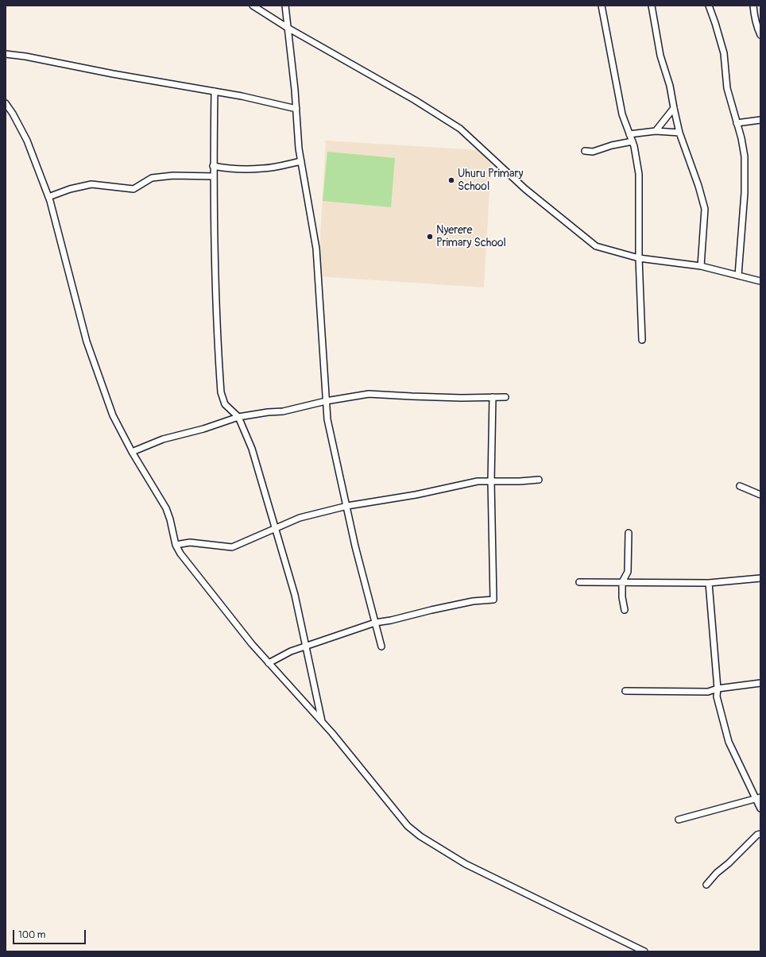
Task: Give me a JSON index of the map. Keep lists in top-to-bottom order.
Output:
{
  "places": ["Uhuru Primary School", "Nyerere Primary School"],
  "scale_bar": "100 m"
}
